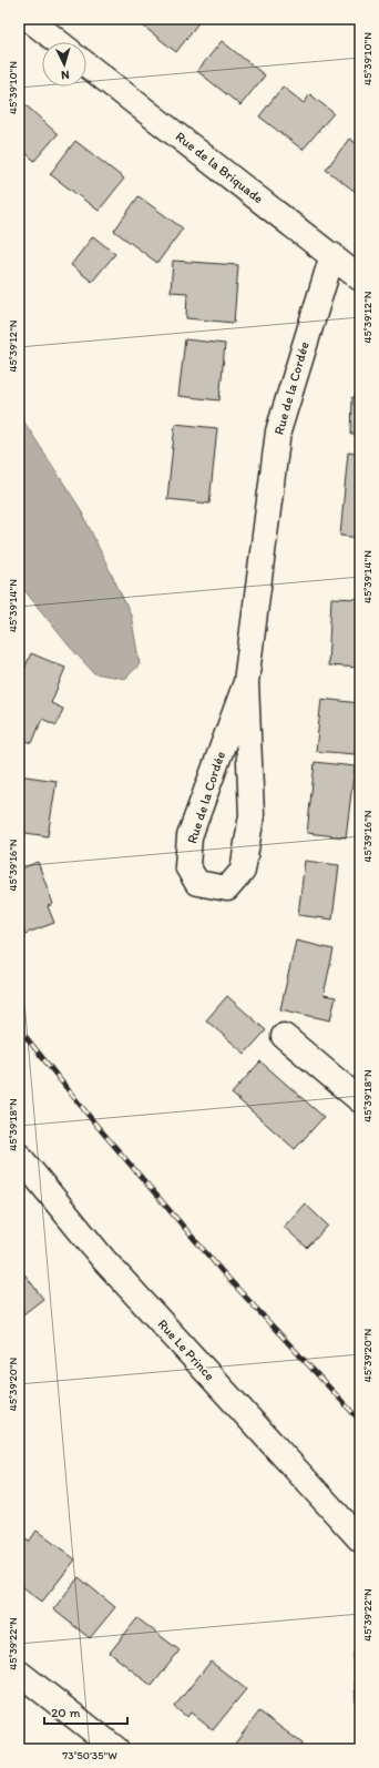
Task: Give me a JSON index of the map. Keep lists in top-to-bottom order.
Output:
{
  "streets": {
    "street": ["Rue de la Briquade", "Rue de la Cordée", "Rue Le Prince"]
  },
  "crossings": [
    ["Rue de la Briquade", "Rue de la Cordée"]
  ],
  "scale_bar": "20 m",
  "north": "bottom",
  "coordinates": [
    "45°39'10\"N",
    "45°39'12\"N",
    "45°39'14\"N",
    "45°39'16\"N",
    "45°39'18\"N",
    "45°39'20\"N",
    "45°39'22\"N",
    "73°50'35\"W"
  ]
}
